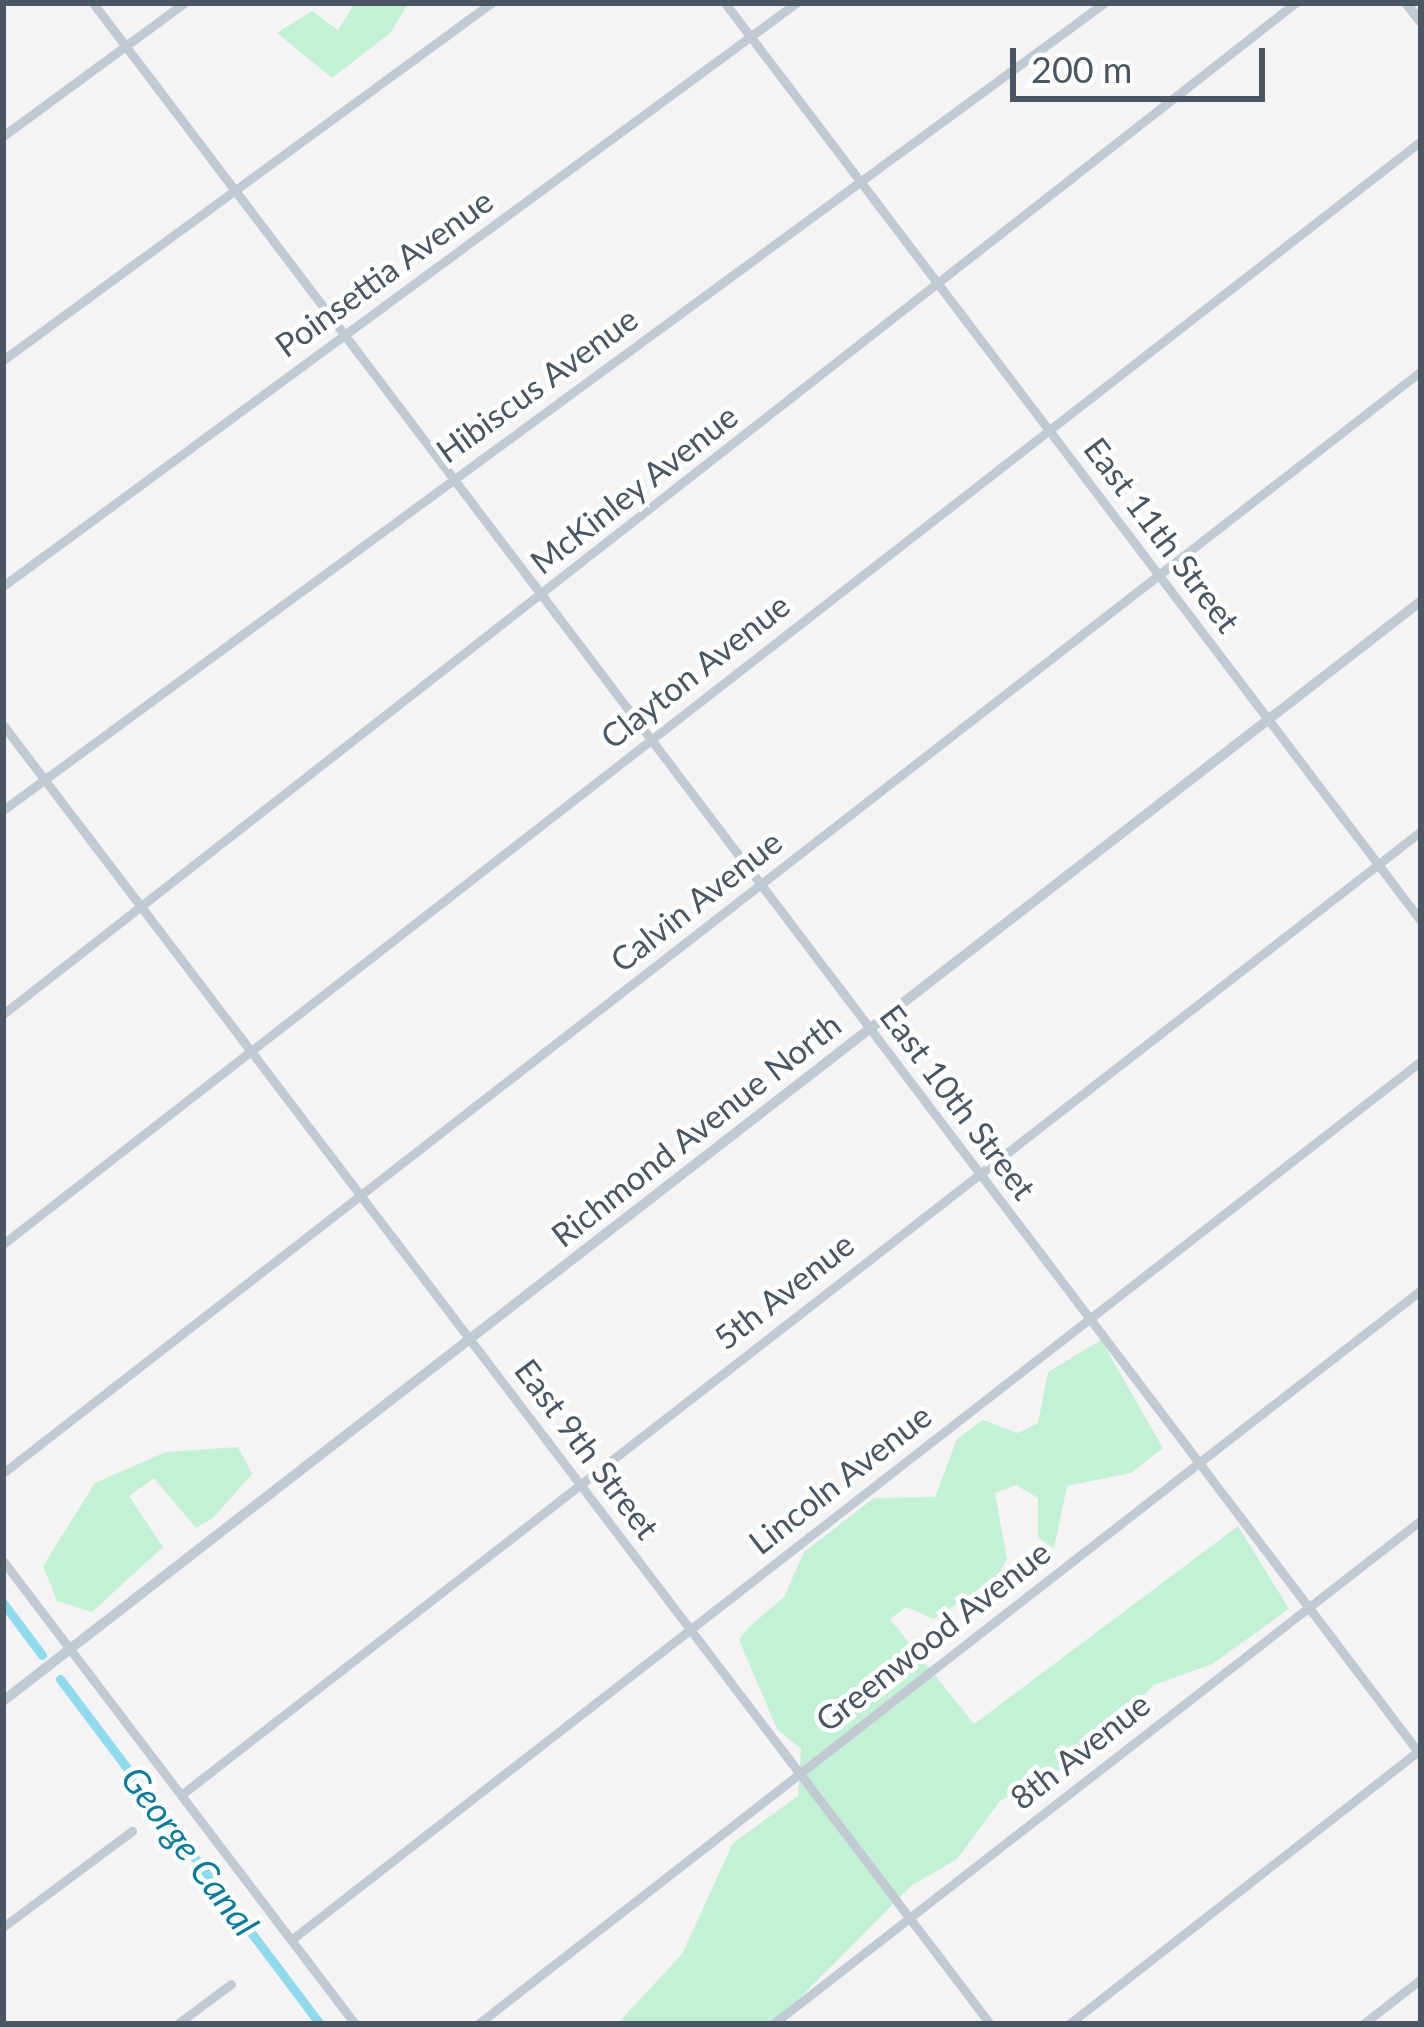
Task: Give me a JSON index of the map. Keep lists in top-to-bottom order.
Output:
{
  "streets": {
    "street": [
      "Poinsettia Avenue",
      "Hibiscus Avenue",
      "McKinley Avenue",
      "East 11th Street",
      "Clayton Avenue",
      "Calvin Avenue",
      "East 10th Street",
      "Richmond Avenue North",
      "5th Avenue",
      "East 9th Street",
      "Lincoln Avenue",
      "Greenwood Avenue",
      "8th Avenue"
    ]
  },
  "crossings": [
    ["Poinsettia Avenue", "East 11th Street"],
    ["Poinsettia Avenue", "East 10th Street"],
    ["Hibiscus Avenue", "East 11th Street"],
    ["Hibiscus Avenue", "East 10th Street"],
    ["Hibiscus Avenue", "East 9th Street"],
    ["McKinley Avenue", "East 11th Street"],
    ["McKinley Avenue", "East 10th Street"],
    ["McKinley Avenue", "East 9th Street"],
    ["East 11th Street", "Clayton Avenue"],
    ["East 11th Street", "Calvin Avenue"],
    ["East 11th Street", "Richmond Avenue North"],
    ["East 11th Street", "5th Avenue"],
    ["Clayton Avenue", "East 10th Street"],
    ["Clayton Avenue", "East 9th Street"],
    ["Calvin Avenue", "East 10th Street"],
    ["Calvin Avenue", "East 9th Street"],
    ["East 10th Street", "Richmond Avenue North"],
    ["East 10th Street", "5th Avenue"],
    ["East 10th Street", "Lincoln Avenue"],
    ["East 10th Street", "Greenwood Avenue"],
    ["East 10th Street", "8th Avenue"],
    ["Richmond Avenue North", "East 9th Street"],
    ["5th Avenue", "East 9th Street"],
    ["East 9th Street", "Lincoln Avenue"],
    ["East 9th Street", "Greenwood Avenue"],
    ["East 9th Street", "8th Avenue"]
  ],
  "water": ["George Canal"],
  "scale_bar": "200 m"
}
